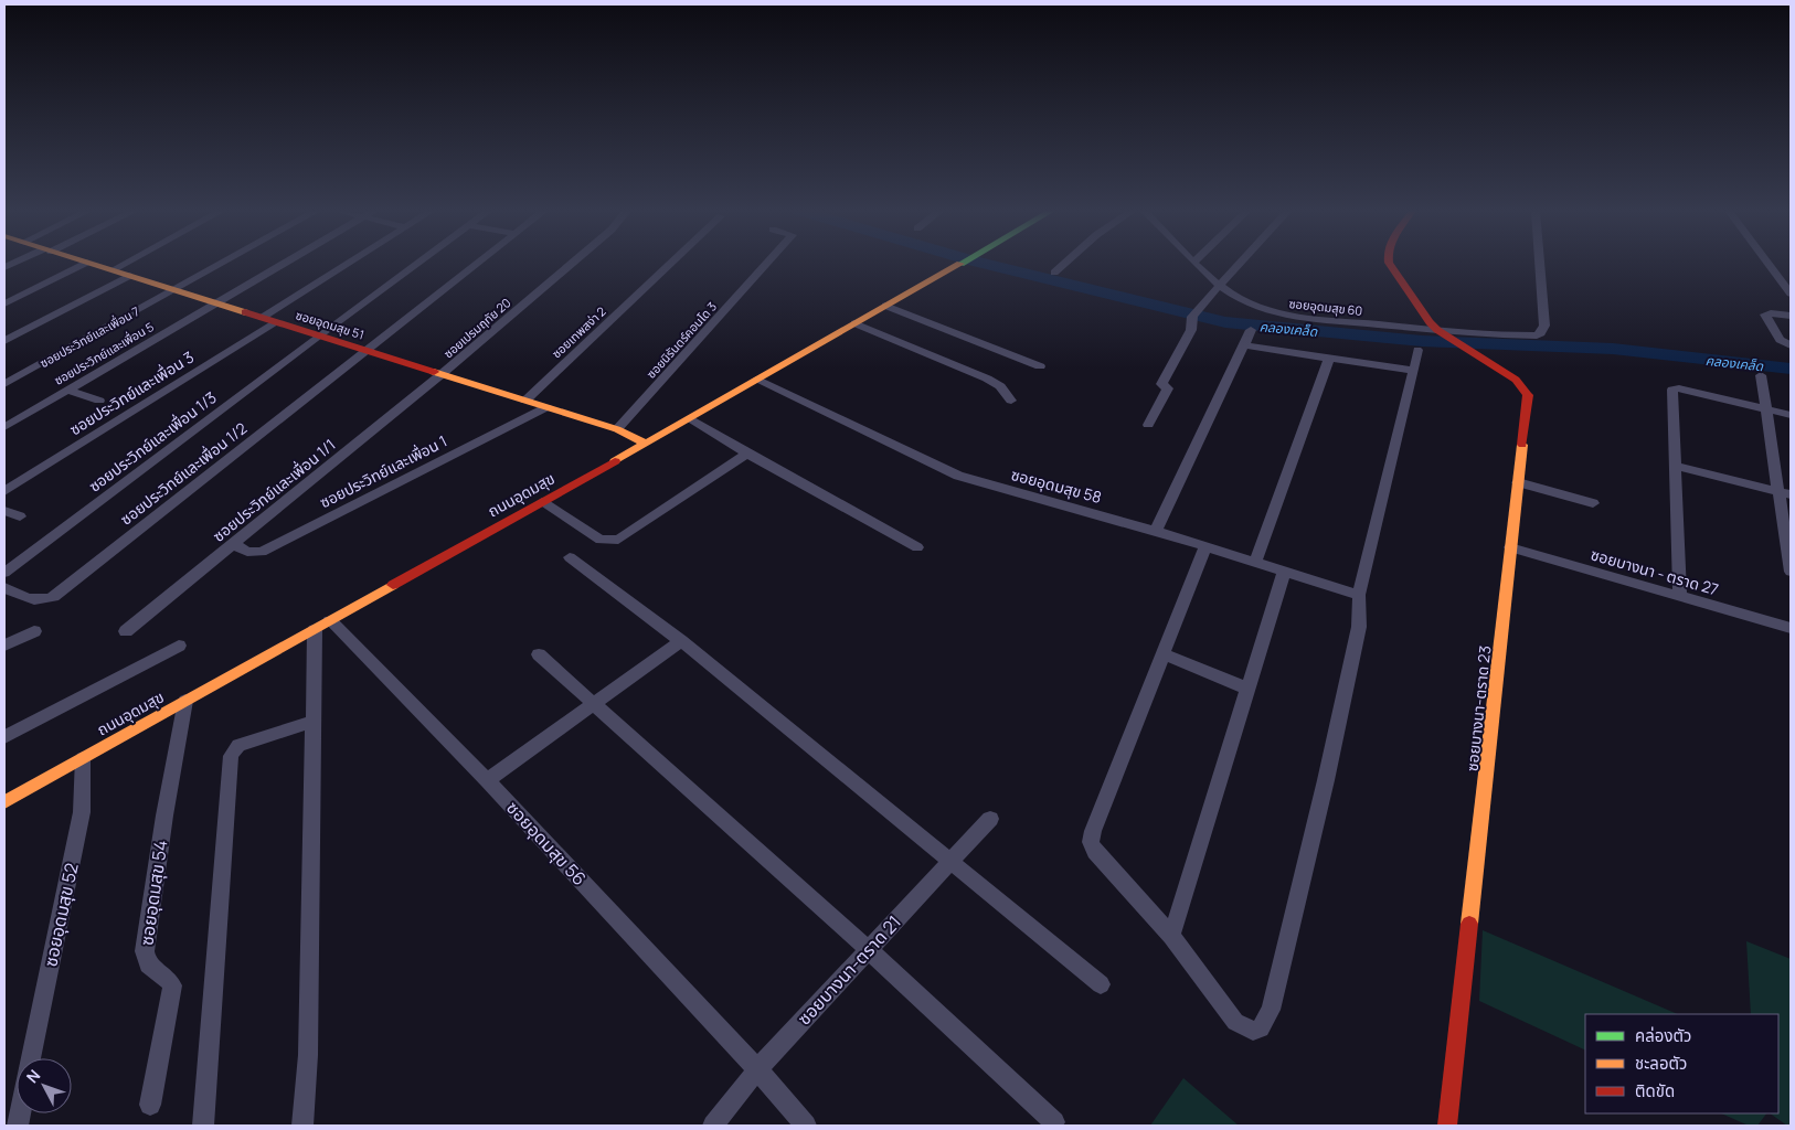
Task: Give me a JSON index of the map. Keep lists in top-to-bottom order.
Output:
{
  "streets": {
    "street": [
      "ซอยอุดมสุข 60",
      "ซอยอุดมสุข 51",
      "ซอยเปรมฤทัย 20",
      "ซอยเทพสง่า 2",
      "ซอยประวิทย์และเพื่อน 7",
      "ซอยนิรันดร์คอนโด 3",
      "ซอยประวิทย์และเพื่อน 5",
      "ซอยประวิทย์และเพื่อน 3",
      "ซอยประวิทย์และเพื่อน 1/3",
      "ซอยประวิทย์และเพื่อน 1",
      "ซอยประวิทย์และเพื่อน 1/2",
      "ซอยอุดมสุข 58",
      "ซอยประวิทย์และเพื่อน 1/1",
      "ถนนอุดมสุข",
      "ซอยบางนา - ตราด 27",
      "ซอยบางนา-ตราด 23",
      "ซอยอุดมสุข 56",
      "ซอยอุดมสุข 54",
      "ซอยอุดมสุข 52",
      "ซอยบางนา-ตราด 21"
    ]
  },
  "crossings": [
    ["ซอยอุดมสุข 60", "ซอยบางนา-ตราด 23"],
    ["ซอยอุดมสุข 51", "ซอยเปรมฤทัย 20"],
    ["ซอยอุดมสุข 51", "ซอยเทพสง่า 2"],
    ["ซอยอุดมสุข 51", "ซอยประวิทย์และเพื่อน 7"],
    ["ซอยอุดมสุข 51", "ซอยนิรันดร์คอนโด 3"],
    ["ซอยอุดมสุข 51", "ซอยประวิทย์และเพื่อน 5"],
    ["ซอยอุดมสุข 51", "ซอยประวิทย์และเพื่อน 3"],
    ["ซอยอุดมสุข 51", "ซอยประวิทย์และเพื่อน 1/3"],
    ["ซอยอุดมสุข 51", "ซอยประวิทย์และเพื่อน 1"],
    ["ซอยอุดมสุข 51", "ซอยประวิทย์และเพื่อน 1/2"],
    ["ซอยอุดมสุข 51", "ซอยประวิทย์และเพื่อน 1/1"],
    ["ซอยอุดมสุข 51", "ถนนอุดมสุข"],
    ["ซอยเปรมฤทัย 20", "ซอยประวิทย์และเพื่อน 1/1"],
    ["ซอยประวิทย์และเพื่อน 1", "ซอยประวิทย์และเพื่อน 1/1"],
    ["ซอยอุดมสุข 58", "ถนนอุดมสุข"],
    ["ถนนอุดมสุข", "ซอยอุดมสุข 56"],
    ["ถนนอุดมสุข", "ซอยอุดมสุข 54"],
    ["ถนนอุดมสุข", "ซอยอุดมสุข 52"],
    ["ซอยบางนา - ตราด 27", "ซอยบางนา-ตราด 23"],
    ["ซอยอุดมสุข 56", "ซอยบางนา-ตราด 21"]
  ],
  "water": ["คลองเคล็ด"],
  "legend": ["คล่องตัว", "ชะลอตัว", "ติดขัด"],
  "north": "top left"
}
